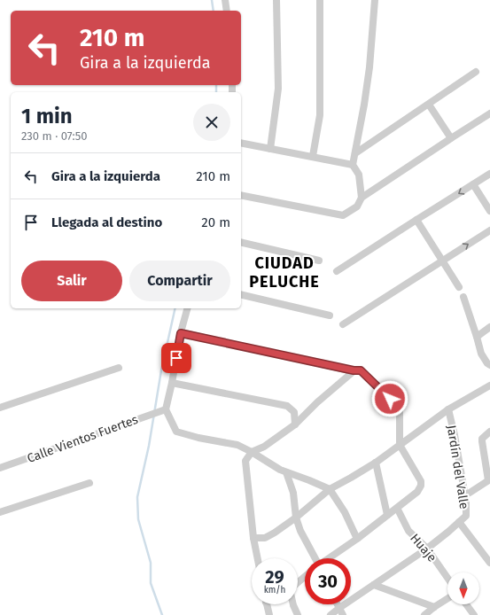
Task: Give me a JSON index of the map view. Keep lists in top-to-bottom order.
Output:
{
  "streets": {
    "street": ["Calle Vientos Fuertes", "Jardín del Valle", "Huaje"]
  },
  "districts": ["CIUDAD PELUCHE"],
  "north": "bottom",
  "page": {
    "turn": ["210 m", "Gira a la izquierda"],
    "heading": ["1 min", "230 m · 07:50"],
    "list": [
      {
        "name": "Gira a la izquierda",
        "value": "210 m"
      },
      {
        "name": "Llegada al destino",
        "value": "20 m"
      }
    ],
    "buttons": ["Salir", "Compartir"],
    "speed": "29 km/h",
    "limit": "30"
  }
}
